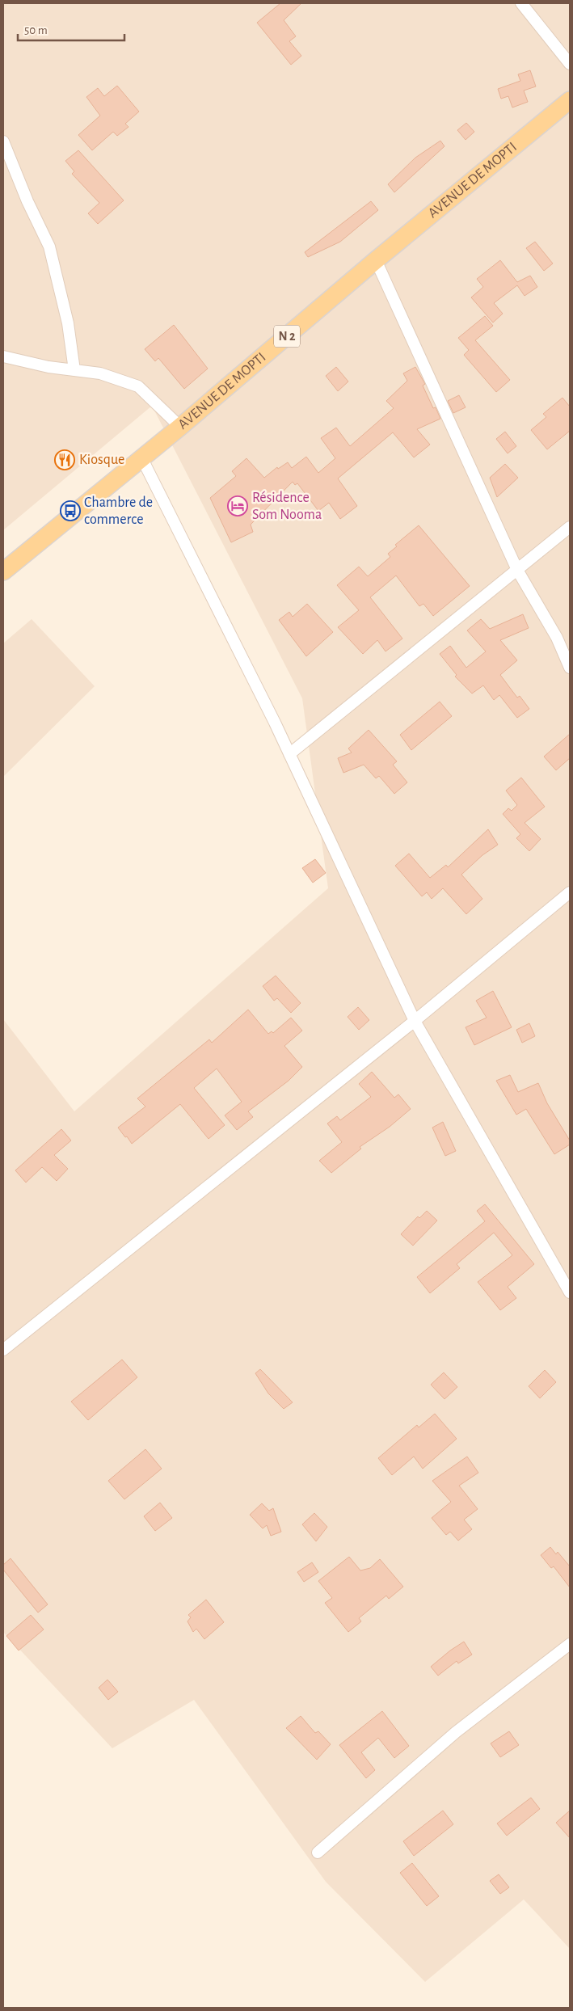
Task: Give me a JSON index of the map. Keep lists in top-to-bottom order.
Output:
{
  "streets": {
    "main road": ["AVENUE DE MOPTI", "N 2"]
  },
  "places": {
    "restaurant": ["Kiosque"],
    "hotel": ["Résidence Som Nooma"],
    "bus stop": ["Chambre de commerce"]
  },
  "scale_bar": "50 m"
}
